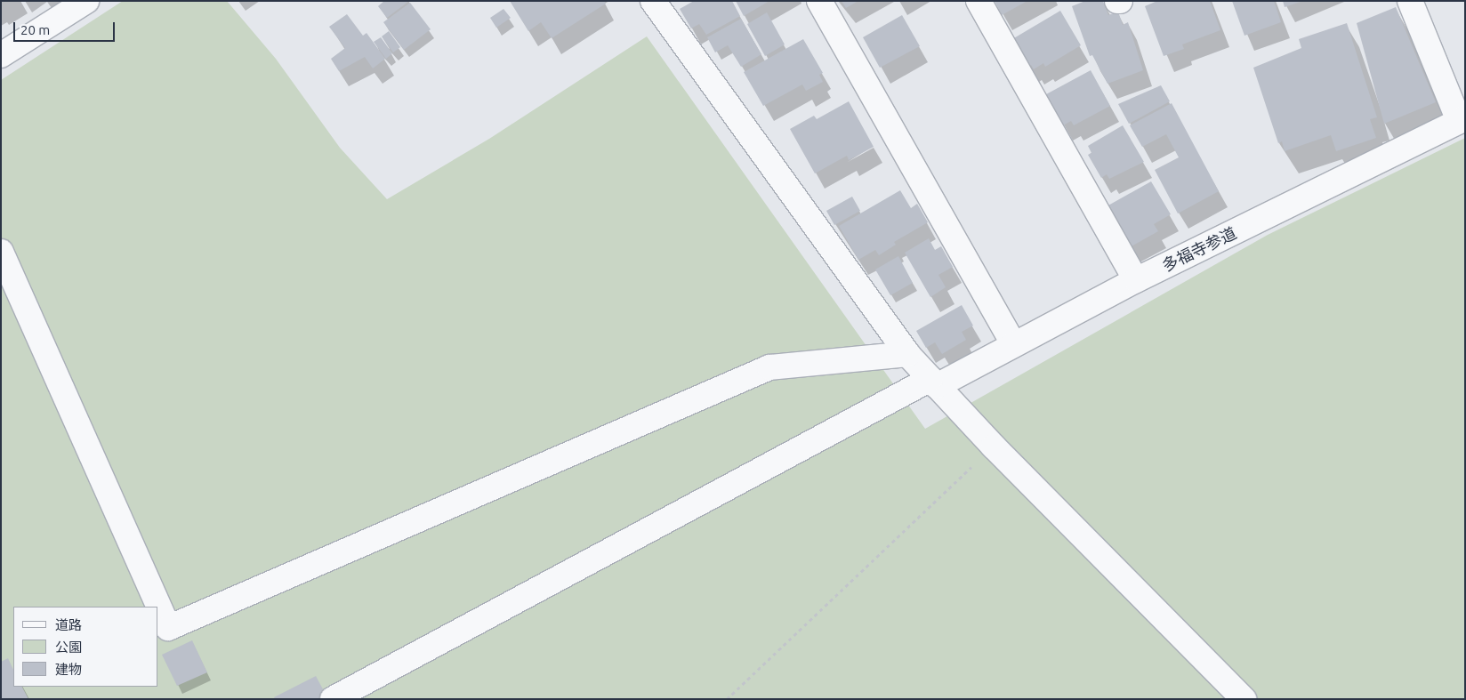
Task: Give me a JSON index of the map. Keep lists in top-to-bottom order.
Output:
{
  "streets": {
    "street": ["多福寺参道"]
  },
  "legend": ["道路", "公園", "建物"],
  "scale_bar": "20 m"
}
